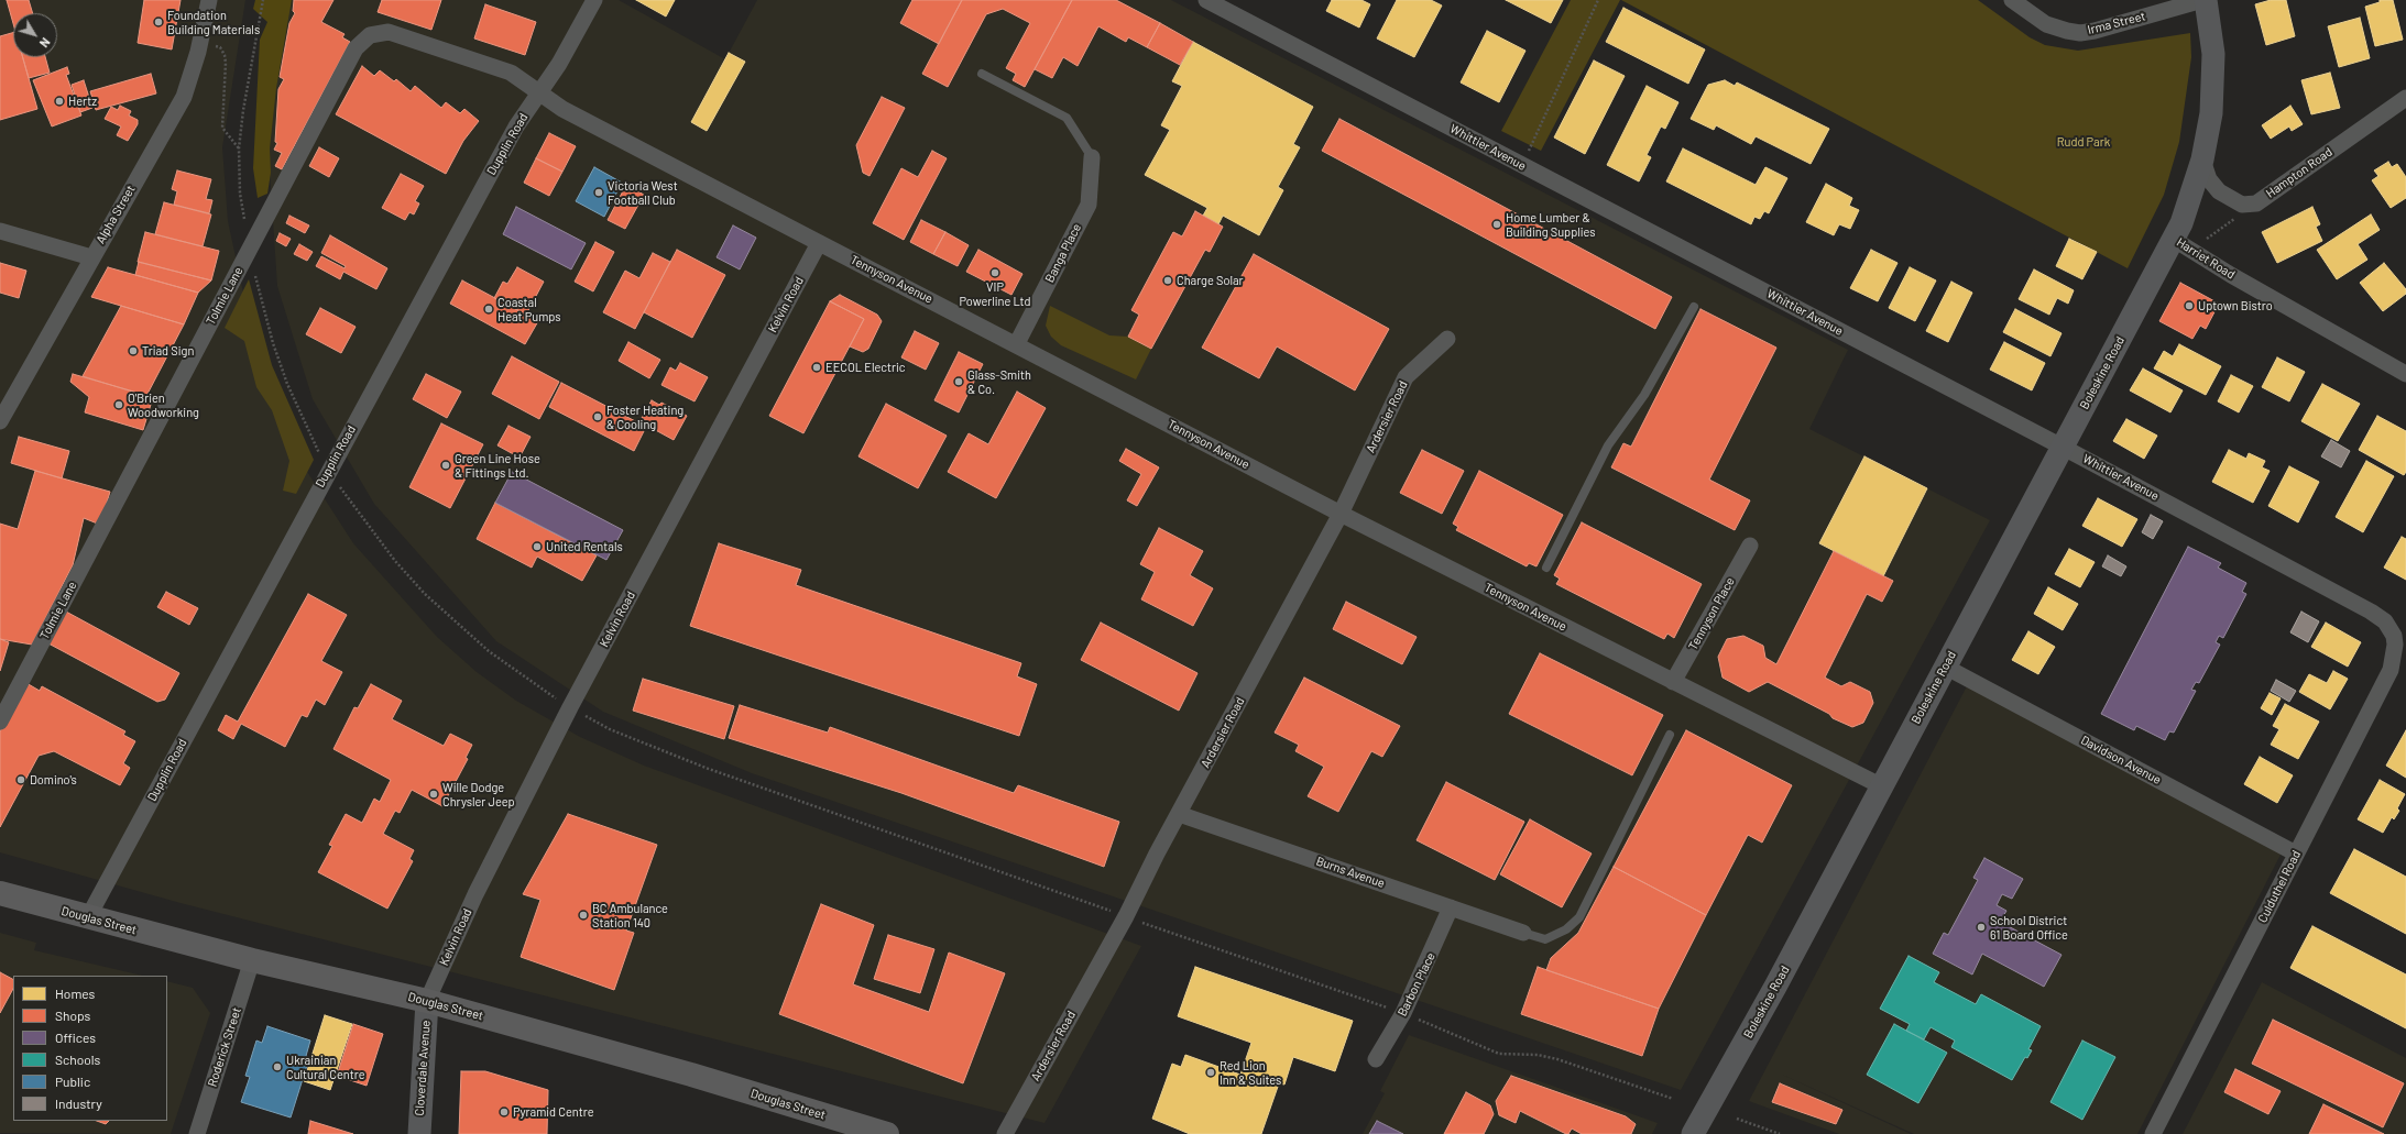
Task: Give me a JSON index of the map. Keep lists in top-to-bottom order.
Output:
{
  "streets": {
    "highway": ["Douglas Street"],
    "main road": ["Harriet Road", "Boleskine Road", "Cloverdale Avenue"],
    "street": [
      "Irma Street",
      "Dupplin Road",
      "Whittier Avenue",
      "Hampton Road",
      "Alpha Street",
      "Banga Place",
      "Tennyson Avenue",
      "Tolmie Lane",
      "Kelvin Road",
      "Ardersier Road",
      "Tennyson Place",
      "Davidson Avenue",
      "Burns Avenue",
      "Culduthel Road",
      "Barbon Place",
      "Roderick Street"
    ]
  },
  "crossings": [
    ["Irma Street", "Harriet Road"],
    ["Dupplin Road", "Tennyson Avenue"],
    ["Dupplin Road", "Tolmie Lane"],
    ["Dupplin Road", "Douglas Street"],
    ["Whittier Avenue", "Boleskine Road"],
    ["Whittier Avenue", "Culduthel Road"],
    ["Hampton Road", "Harriet Road"],
    ["Banga Place", "Tennyson Avenue"],
    ["Harriet Road", "Boleskine Road"],
    ["Tennyson Avenue", "Tolmie Lane"],
    ["Tennyson Avenue", "Kelvin Road"],
    ["Tennyson Avenue", "Boleskine Road"],
    ["Tennyson Avenue", "Ardersier Road"],
    ["Tennyson Avenue", "Tennyson Place"],
    ["Kelvin Road", "Douglas Street"],
    ["Kelvin Road", "Cloverdale Avenue"],
    ["Boleskine Road", "Davidson Avenue"],
    ["Ardersier Road", "Burns Avenue"],
    ["Davidson Avenue", "Culduthel Road"],
    ["Burns Avenue", "Barbon Place"],
    ["Douglas Street", "Roderick Street"],
    ["Douglas Street", "Cloverdale Avenue"]
  ],
  "parks": ["Rudd Park"],
  "places": [
    "Foundation Building Materials",
    "Hertz",
    "Victoria West Football Club",
    "Home Lumber & Building Supplies",
    "VIP Powerline Ltd",
    "Charge Solar",
    "Uptown Bistro",
    "Coastal Heat Pumps",
    "Triad Sign",
    "EECOL Electric",
    "Glass-Smith & Co.",
    "O'Brien Woodworking",
    "Foster Heating & Cooling",
    "Green Line Hose & Fittings Ltd.",
    "United Rentals",
    "Domino's",
    "Wille Dodge Chrysler Jeep",
    "BC Ambulance Station 140",
    "School District 61 Board Office",
    "Ukrainian Cultural Centre",
    "Red Lion Inn & Suites",
    "Pyramid Centre"
  ],
  "legend": [
    "Homes",
    "Shops",
    "Offices",
    "Schools",
    "Public",
    "Industry"
  ],
  "north": "bottom right"
}
